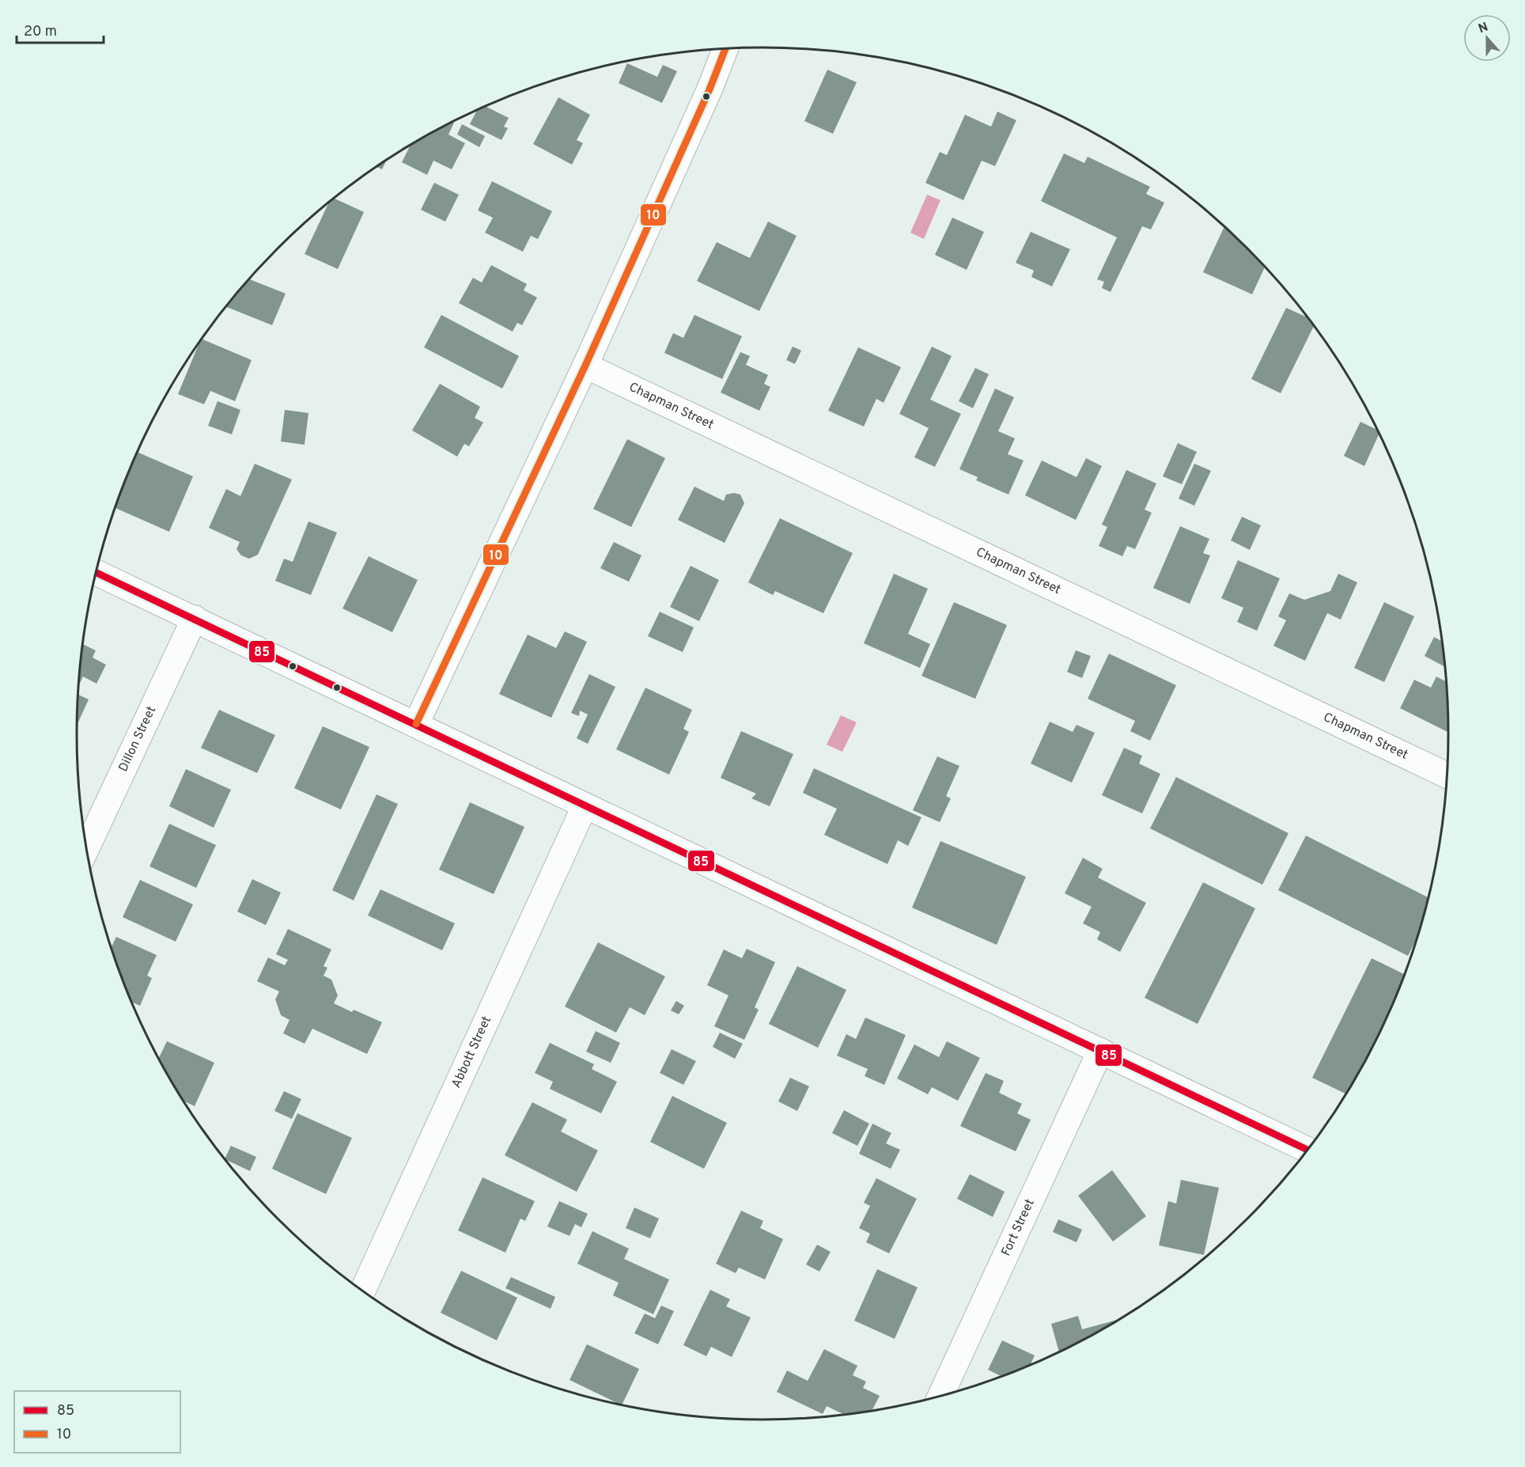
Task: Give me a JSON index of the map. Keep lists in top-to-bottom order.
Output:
{
  "streets": {
    "street": [
      "Chapman Street",
      "Dillon Street",
      "Abbott Street",
      "Fort Street"
    ]
  },
  "lines": ["transit line 10", "transit line 85"],
  "legend": ["85", "10"],
  "scale_bar": "20 m",
  "north": "top"
}
